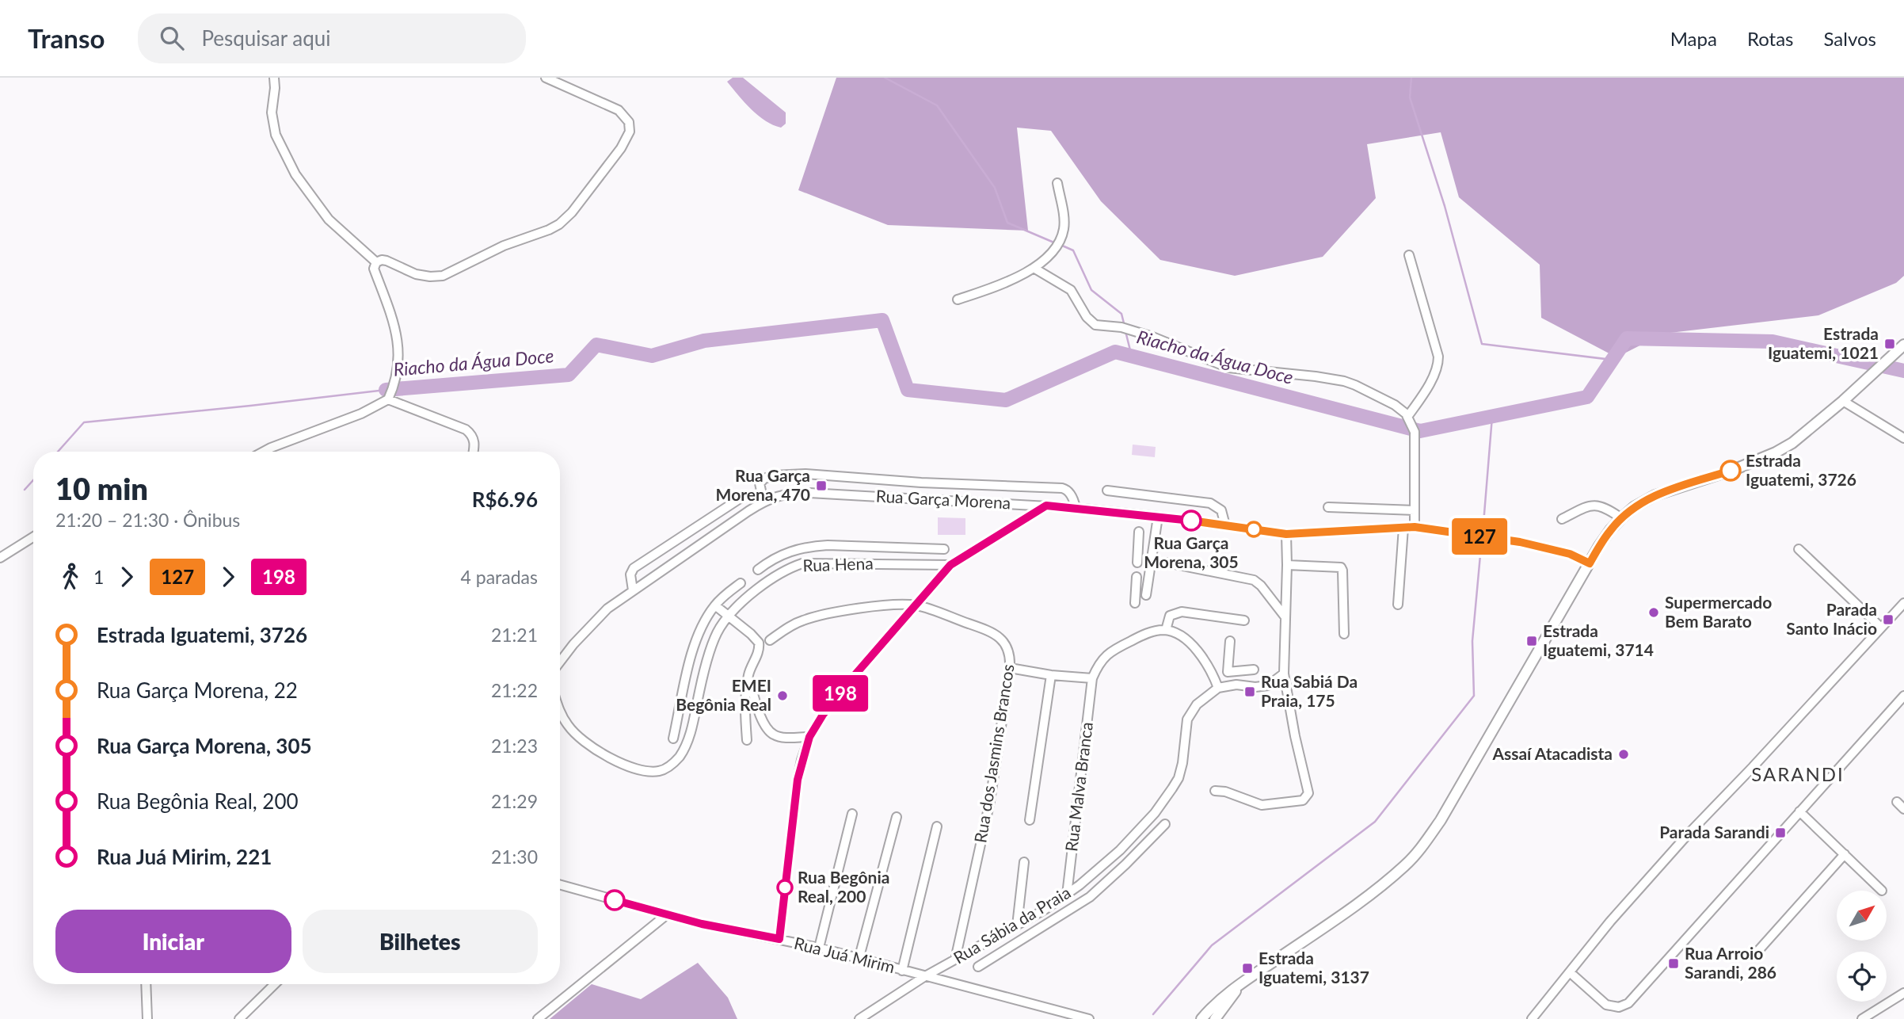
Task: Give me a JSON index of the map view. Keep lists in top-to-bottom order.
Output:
{
  "streets": {
    "street": [
      "Rua Garça Morena",
      "Rua Hena",
      "Rua dos Jasmins Brancos",
      "Rua Malva Branca",
      "Rua Sábia da Praia",
      "Rua Juá Mirim"
    ]
  },
  "crossings": [
    ["Rua dos Jasmins Brancos", "Rua Sábia da Praia"],
    ["Rua Malva Branca", "Rua Sábia da Praia"],
    ["Rua Sábia da Praia", "Rua Juá Mirim"]
  ],
  "districts": ["SARANDI"],
  "water": ["Riacho da Água Doce"],
  "places": {
    "transit": [
      "Estrada Iguatemi, 1021",
      "Rua Garça Morena, 470",
      "Parada Santo Inácio",
      "Estrada Iguatemi, 3714",
      "Rua Sabiá Da Praia, 175",
      "Parada Sarandi",
      "Rua Arroio Sarandi, 286",
      "Estrada Iguatemi, 3137"
    ],
    "other": [
      "Estrada Iguatemi, 3726",
      "Rua Garça Morena, 305",
      "Supermercado Bem Barato",
      "EMEI Begônia Real",
      "Assaí Atacadista",
      "Rua Begônia Real, 200"
    ]
  },
  "lines": ["bus line 127", "bus line 198"],
  "north": "top right",
  "page": {
    "header": "Transo",
    "search": "Pesquisar aqui",
    "nav": ["Mapa", "Rotas", "Salvos"],
    "on_map": ["127", "198"],
    "heading": ["10 min", "21:20 – 21:30 · Ônibus", "R$6.96"],
    "legs": [
      "1",
      "127",
      "198",
      "4 paradas"
    ],
    "list": [
      {
        "name": "Estrada Iguatemi, 3726",
        "value": "21:21"
      },
      {
        "name": "Rua Garça Morena, 22",
        "value": "21:22"
      },
      {
        "name": "Rua Garça Morena, 305",
        "value": "21:23"
      },
      {
        "name": "Rua Begônia Real, 200",
        "value": "21:29"
      },
      {
        "name": "Rua Juá Mirim, 221",
        "value": "21:30"
      }
    ],
    "buttons": ["Iniciar", "Bilhetes"]
  }
}
